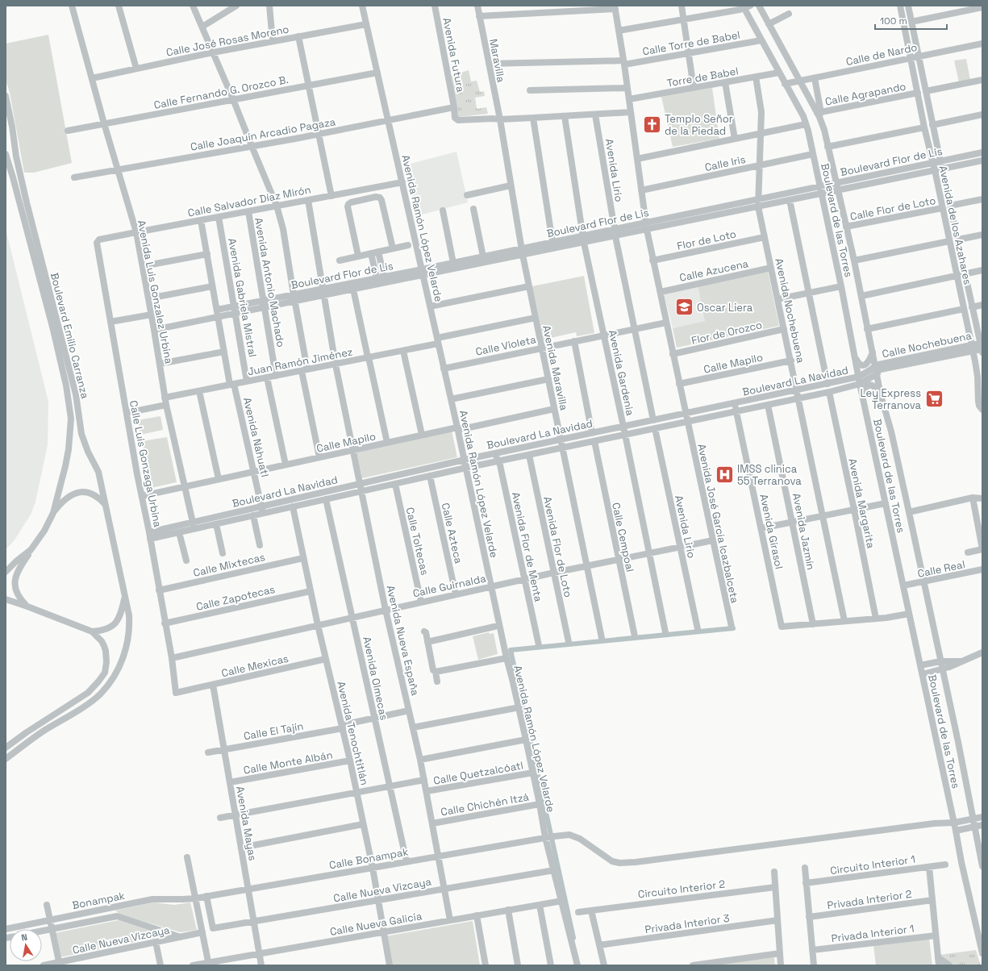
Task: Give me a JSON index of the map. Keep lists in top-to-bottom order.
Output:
{
  "streets": {
    "street": [
      "Calle José Rosas Moreno",
      "Calle Torre de Babel",
      "Calle de Nardo",
      "Avenida Futura",
      "Maravilla",
      "Torre de Babel",
      "Calle Fernando G. Orozco B.",
      "Calle Agrapando",
      "Calle Joaquín Arcadio Pagaza",
      "Boulevard Flor de Lis",
      "Calle Iris",
      "Avenida Lirio",
      "Calle Salvador Díaz Mirón",
      "Calle Flor de Loto",
      "Boulevard de las Torres",
      "Avenida de los Azahares",
      "Avenida Ramón López Velarde",
      "Flor de Loto",
      "Calle Azucena",
      "Avenida Antonio Machado",
      "Avenida Luis Gonzalez Urbina",
      "Avenida Gabriela Mistral",
      "Avenida Nochebuena",
      "Flor de Orozco",
      "Boulevard Emilio Carranza",
      "Calle Nochebuena",
      "Calle Violeta",
      "Juan Ramón Jiménez",
      "Calle Mapilo",
      "Avenida Maravilla",
      "Avenida Gardenia",
      "Boulevard La Navidad",
      "Avenida Náhuatl",
      "Calle Luis Gonzaga Urbina",
      "Avenida Margarita",
      "Avenida José García Icazbalceta",
      "Avenida Girasol",
      "Avenida Jazmín",
      "Calle Azteca",
      "Calle Cempoal",
      "Calle Toltecas",
      "Avenida Flor de Menta",
      "Avenida Flor de Loto",
      "Calle Mixtecas",
      "Calle Real",
      "Calle Guirnalda",
      "Calle Zapotecas",
      "Avenida Nueva España",
      "Calle Mexicas",
      "Avenida Olmecas",
      "Calle El Tajín",
      "Avenida Tenochtitlán",
      "Calle Monte Albán",
      "Calle Quetzalcóatl",
      "Calle Chichén Itzá",
      "Avenida Mayas",
      "Calle Bonampak",
      "Circuito Interior 1",
      "Circuito Interior 2",
      "Calle Nueva Vizcaya",
      "Privada Interior 2",
      "Bonampak",
      "Calle Nueva Galicia",
      "Privada Interior 3",
      "Privada Interior 1"
    ]
  },
  "crossings": [
    ["Calle José Rosas Moreno", "Avenida Ramón López Velarde"],
    ["Calle José Rosas Moreno", "Avenida Luis Gonzalez Urbina"],
    ["Calle Torre de Babel", "Boulevard de las Torres"],
    ["Calle Torre de Babel", "Avenida José García Icazbalceta"],
    ["Calle de Nardo", "Boulevard de las Torres"],
    ["Calle de Nardo", "Avenida de los Azahares"],
    ["Avenida Futura", "Maravilla"],
    ["Avenida Futura", "Calle Joaquín Arcadio Pagaza"],
    ["Avenida Futura", "Avenida Maravilla"],
    ["Maravilla", "Avenida Maravilla"],
    ["Torre de Babel", "Boulevard de las Torres"],
    ["Torre de Babel", "Avenida Nochebuena"],
    ["Torre de Babel", "Avenida José García Icazbalceta"],
    ["Calle Fernando G. Orozco B.", "Avenida Ramón López Velarde"],
    ["Calle Fernando G. Orozco B.", "Avenida Luis Gonzalez Urbina"],
    ["Calle Agrapando", "Boulevard de las Torres"],
    ["Calle Agrapando", "Avenida de los Azahares"],
    ["Calle Joaquín Arcadio Pagaza", "Avenida Ramón López Velarde"],
    ["Calle Joaquín Arcadio Pagaza", "Avenida Luis Gonzalez Urbina"],
    ["Boulevard Flor de Lis", "Avenida Lirio"],
    ["Boulevard Flor de Lis", "Boulevard de las Torres"],
    ["Boulevard Flor de Lis", "Avenida de los Azahares"],
    ["Boulevard Flor de Lis", "Avenida Ramón López Velarde"],
    ["Boulevard Flor de Lis", "Avenida Antonio Machado"],
    ["Boulevard Flor de Lis", "Avenida Luis Gonzalez Urbina"],
    ["Boulevard Flor de Lis", "Avenida Gabriela Mistral"],
    ["Boulevard Flor de Lis", "Avenida Nochebuena"],
    ["Boulevard Flor de Lis", "Avenida Maravilla"],
    ["Boulevard Flor de Lis", "Avenida Gardenia"],
    ["Boulevard Flor de Lis", "Avenida Náhuatl"],
    ["Boulevard Flor de Lis", "Avenida José García Icazbalceta"],
    ["Boulevard Flor de Lis", "Avenida Nueva España"],
    ["Calle Iris", "Boulevard de las Torres"],
    ["Calle Iris", "Avenida Nochebuena"],
    ["Calle Iris", "Avenida José García Icazbalceta"],
    ["Avenida Lirio", "Boulevard La Navidad"],
    ["Avenida Lirio", "Calle Guirnalda"],
    ["Calle Salvador Díaz Mirón", "Avenida Ramón López Velarde"],
    ["Calle Salvador Díaz Mirón", "Avenida Antonio Machado"],
    ["Calle Salvador Díaz Mirón", "Avenida Luis Gonzalez Urbina"],
    ["Calle Salvador Díaz Mirón", "Avenida Gabriela Mistral"],
    ["Calle Salvador Díaz Mirón", "Avenida Náhuatl"],
    ["Calle Salvador Díaz Mirón", "Calle Luis Gonzaga Urbina"],
    ["Calle Salvador Díaz Mirón", "Avenida Nueva España"],
    ["Calle Flor de Loto", "Boulevard de las Torres"],
    ["Calle Flor de Loto", "Avenida de los Azahares"],
    ["Boulevard de las Torres", "Calle Nochebuena"],
    ["Boulevard de las Torres", "Boulevard La Navidad"],
    ["Boulevard de las Torres", "Calle Real"],
    ["Boulevard de las Torres", "Calle Bonampak"],
    ["Avenida de los Azahares", "Calle Nochebuena"],
    ["Avenida Ramón López Velarde", "Calle Violeta"],
    ["Avenida Ramón López Velarde", "Juan Ramón Jiménez"],
    ["Avenida Ramón López Velarde", "Calle Mapilo"],
    ["Avenida Ramón López Velarde", "Boulevard La Navidad"],
    ["Avenida Ramón López Velarde", "Calle Guirnalda"],
    ["Avenida Ramón López Velarde", "Calle Quetzalcóatl"],
    ["Avenida Ramón López Velarde", "Calle Chichén Itzá"],
    ["Avenida Ramón López Velarde", "Calle Bonampak"],
    ["Avenida Ramón López Velarde", "Calle Nueva Vizcaya"],
    ["Avenida Ramón López Velarde", "Calle Nueva Galicia"],
    ["Flor de Loto", "Avenida Nochebuena"],
    ["Flor de Loto", "Avenida José García Icazbalceta"],
    ["Calle Azucena", "Avenida Nochebuena"],
    ["Calle Azucena", "Avenida José García Icazbalceta"],
    ["Avenida Antonio Machado", "Juan Ramón Jiménez"],
    ["Avenida Luis Gonzalez Urbina", "Juan Ramón Jiménez"],
    ["Avenida Luis Gonzalez Urbina", "Calle Mapilo"],
    ["Avenida Luis Gonzalez Urbina", "Boulevard La Navidad"],
    ["Avenida Gabriela Mistral", "Juan Ramón Jiménez"],
    ["Avenida Nochebuena", "Flor de Orozco"],
    ["Avenida Nochebuena", "Calle Mapilo"],
    ["Avenida Nochebuena", "Boulevard La Navidad"],
    ["Flor de Orozco", "Avenida José García Icazbalceta"],
    ["Calle Nochebuena", "Boulevard La Navidad"],
    ["Calle Violeta", "Avenida Maravilla"],
    ["Calle Violeta", "Avenida Gardenia"],
    ["Calle Violeta", "Avenida José García Icazbalceta"],
    ["Juan Ramón Jiménez", "Avenida Náhuatl"],
    ["Juan Ramón Jiménez", "Calle Luis Gonzaga Urbina"],
    ["Juan Ramón Jiménez", "Avenida Nueva España"],
    ["Calle Mapilo", "Avenida Maravilla"],
    ["Calle Mapilo", "Avenida Náhuatl"],
    ["Calle Mapilo", "Calle Luis Gonzaga Urbina"],
    ["Calle Mapilo", "Avenida José García Icazbalceta"],
    ["Calle Mapilo", "Avenida Nueva España"],
    ["Avenida Maravilla", "Boulevard La Navidad"],
    ["Avenida Maravilla", "Calle Guirnalda"],
    ["Avenida Gardenia", "Boulevard La Navidad"],
    ["Avenida Gardenia", "Calle Guirnalda"],
    ["Boulevard La Navidad", "Avenida Náhuatl"],
    ["Boulevard La Navidad", "Calle Luis Gonzaga Urbina"],
    ["Boulevard La Navidad", "Avenida Margarita"],
    ["Boulevard La Navidad", "Avenida José García Icazbalceta"],
    ["Boulevard La Navidad", "Avenida Girasol"],
    ["Boulevard La Navidad", "Avenida Jazmín"],
    ["Boulevard La Navidad", "Calle Azteca"],
    ["Boulevard La Navidad", "Calle Cempoal"],
    ["Boulevard La Navidad", "Calle Toltecas"],
    ["Boulevard La Navidad", "Avenida Flor de Menta"],
    ["Boulevard La Navidad", "Avenida Flor de Loto"],
    ["Boulevard La Navidad", "Avenida Nueva España"],
    ["Boulevard La Navidad", "Avenida Olmecas"],
    ["Boulevard La Navidad", "Avenida Tenochtitlán"],
    ["Calle Luis Gonzaga Urbina", "Calle Mixtecas"],
    ["Calle Luis Gonzaga Urbina", "Calle Guirnalda"],
    ["Calle Luis Gonzaga Urbina", "Calle Zapotecas"],
    ["Calle Luis Gonzaga Urbina", "Calle Mexicas"],
    ["Avenida José García Icazbalceta", "Calle Guirnalda"],
    ["Avenida Girasol", "Avenida Jazmín"],
    ["Calle Azteca", "Calle Guirnalda"],
    ["Calle Cempoal", "Calle Guirnalda"],
    ["Calle Toltecas", "Calle Guirnalda"],
    ["Avenida Flor de Menta", "Calle Guirnalda"],
    ["Avenida Flor de Loto", "Calle Guirnalda"],
    ["Calle Mixtecas", "Avenida Tenochtitlán"],
    ["Calle Guirnalda", "Avenida Nueva España"],
    ["Calle Guirnalda", "Avenida Olmecas"],
    ["Calle Guirnalda", "Avenida Tenochtitlán"],
    ["Calle Zapotecas", "Avenida Tenochtitlán"],
    ["Avenida Nueva España", "Calle El Tajín"],
    ["Avenida Nueva España", "Calle Quetzalcóatl"],
    ["Avenida Nueva España", "Calle Chichén Itzá"],
    ["Avenida Nueva España", "Calle Bonampak"],
    ["Avenida Nueva España", "Calle Nueva Vizcaya"],
    ["Avenida Nueva España", "Calle Nueva Galicia"],
    ["Calle Mexicas", "Avenida Tenochtitlán"],
    ["Calle Mexicas", "Avenida Mayas"],
    ["Avenida Olmecas", "Calle El Tajín"],
    ["Avenida Olmecas", "Calle Bonampak"],
    ["Calle El Tajín", "Avenida Tenochtitlán"],
    ["Calle El Tajín", "Avenida Mayas"],
    ["Avenida Tenochtitlán", "Calle Monte Albán"],
    ["Avenida Tenochtitlán", "Calle Bonampak"],
    ["Avenida Tenochtitlán", "Calle Nueva Vizcaya"],
    ["Avenida Tenochtitlán", "Calle Nueva Galicia"],
    ["Calle Monte Albán", "Avenida Mayas"],
    ["Avenida Mayas", "Calle Bonampak"],
    ["Avenida Mayas", "Calle Nueva Vizcaya"],
    ["Avenida Mayas", "Calle Nueva Galicia"],
    ["Calle Bonampak", "Calle Nueva Vizcaya"],
    ["Calle Bonampak", "Bonampak"],
    ["Circuito Interior 1", "Privada Interior 2"],
    ["Circuito Interior 1", "Privada Interior 1"],
    ["Calle Nueva Vizcaya", "Bonampak"]
  ],
  "places": {
    "church": ["Templo Señor de la Piedad"],
    "school or university": ["Oscar Liera"],
    "supermarket": ["Ley Express Terranova"],
    "hospital": ["IMSS clinica 55 Terranova"]
  },
  "scale_bar": "100 m",
  "north": "top"
}
